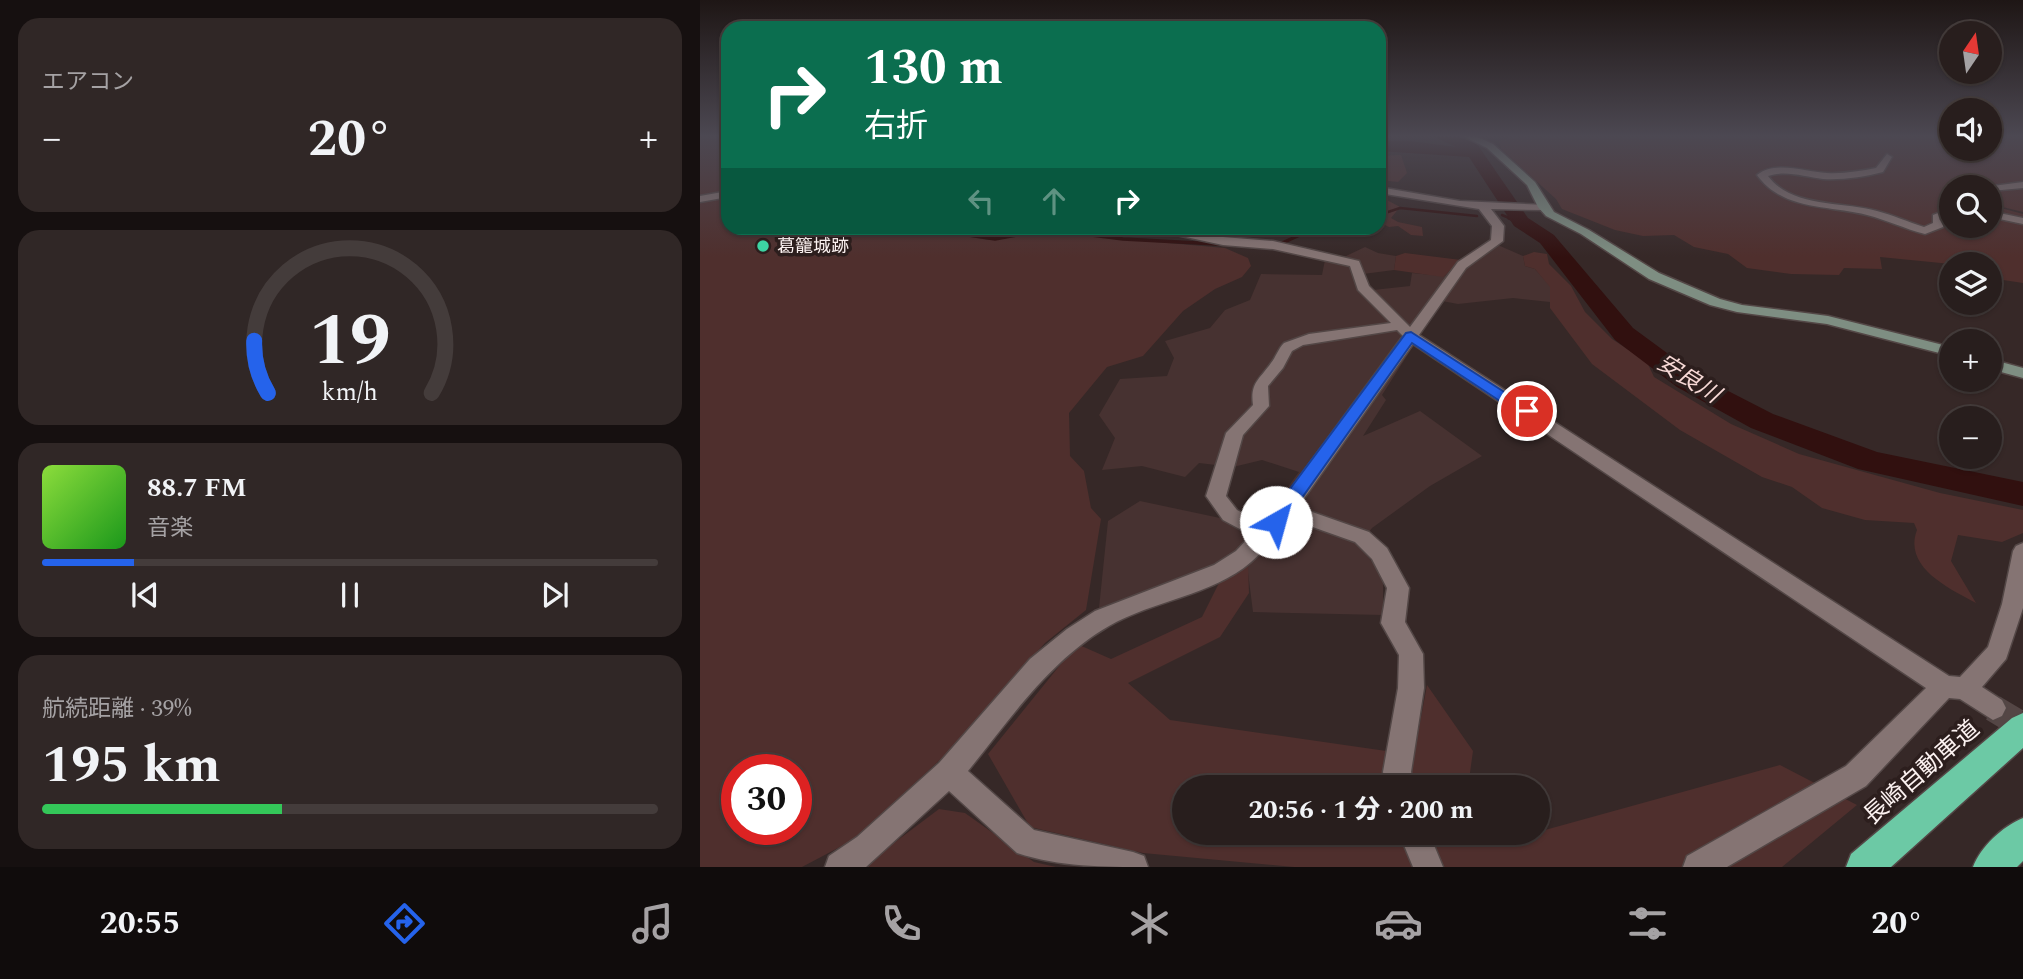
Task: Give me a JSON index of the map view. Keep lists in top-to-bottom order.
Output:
{
  "streets": {
    "highway": ["長崎自動車道"]
  },
  "water": ["安良川"],
  "places": ["葛籠城跡"],
  "north": "top",
  "page": {
    "tile": [
      "エアコン",
      ["航続距離 · 39%", "195 km"]
    ],
    "map_buttons": ["+", "−"],
    "turn": ["130 m", "右折"],
    "heat": ["−", "20°", "+"],
    "song": ["88.7 FM", "音楽"],
    "limit": "30",
    "trip": "20:56 · 1 分 · 200 m",
    "tabs": ["20:55", "20°"],
    "gauge": ["19", "km/h"]
  }
}
